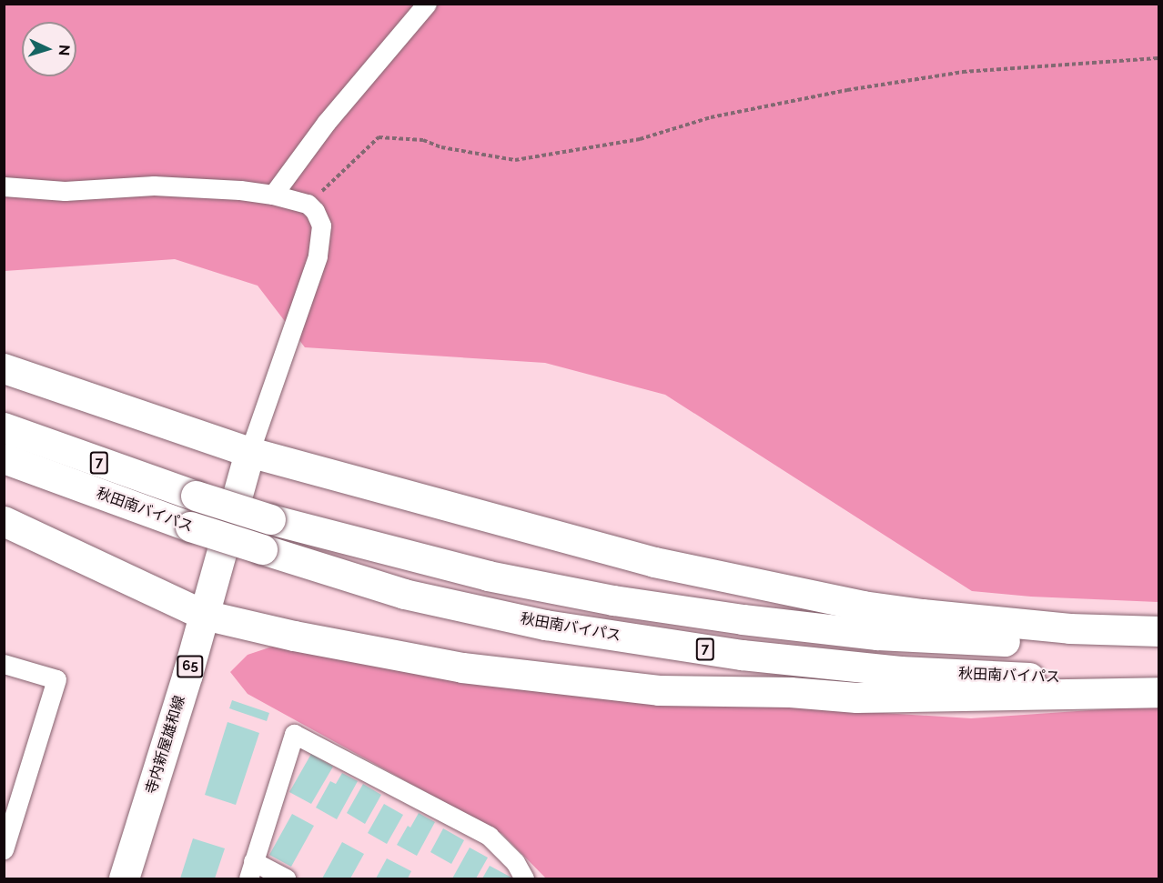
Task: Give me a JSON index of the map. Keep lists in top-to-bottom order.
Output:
{
  "streets": {
    "main road": [
      "7",
      "秋田南バイパス",
      "65",
      "寺内新屋雄和線"
    ]
  },
  "north": "right"
}
